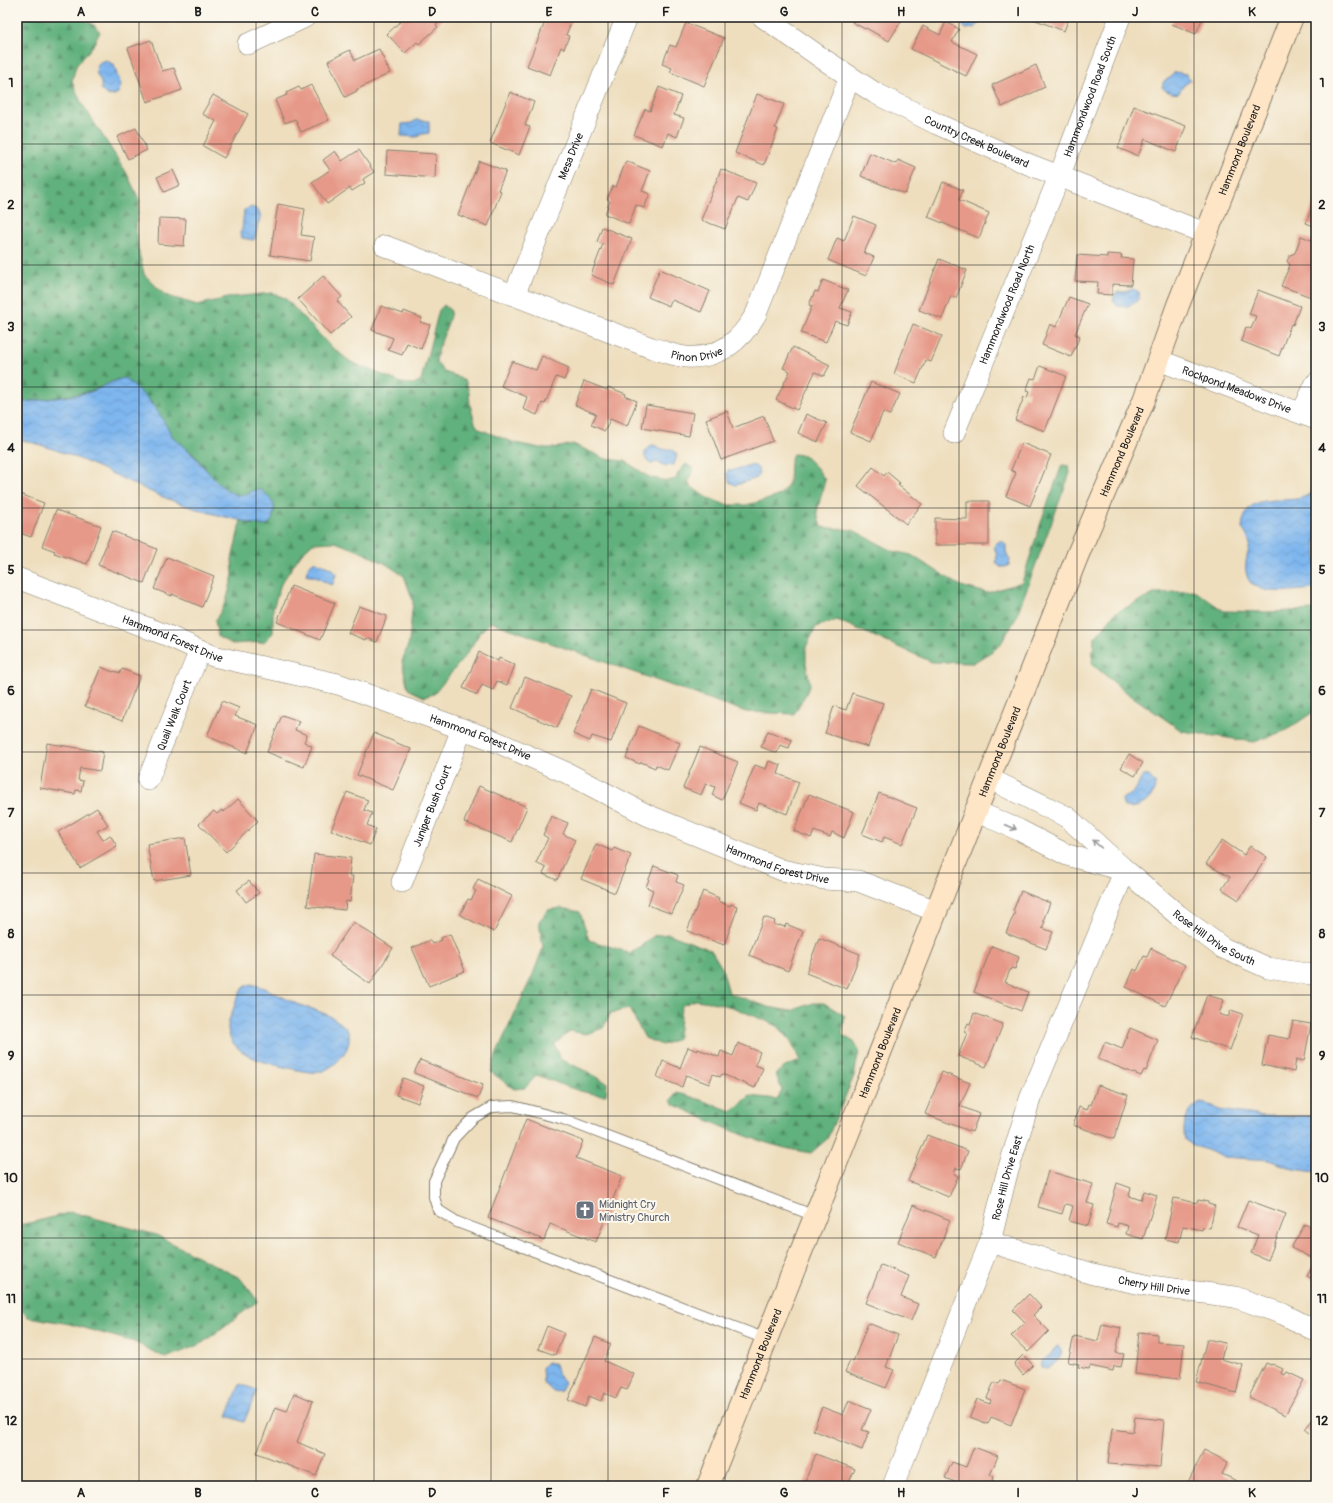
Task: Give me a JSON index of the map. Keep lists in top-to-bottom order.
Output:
{
  "streets": {
    "street": [
      "Hammondwood Road South",
      "Country Creek Boulevard",
      "Hammond Boulevard",
      "Mesa Drive",
      "Hammondwood Road North",
      "Pinon Drive",
      "Rockpond Meadows Drive",
      "Hammond Forest Drive",
      "Quail Walk Court",
      "Juniper Bush Court",
      "Rose Hill Drive South",
      "Rose Hill Drive East",
      "Cherry Hill Drive"
    ]
  },
  "crossings": [
    ["Hammondwood Road South", "Country Creek Boulevard"],
    ["Hammondwood Road South", "Hammondwood Road North"],
    ["Country Creek Boulevard", "Hammond Boulevard"],
    ["Country Creek Boulevard", "Hammondwood Road North"],
    ["Country Creek Boulevard", "Pinon Drive"],
    ["Hammond Boulevard", "Rockpond Meadows Drive"],
    ["Hammond Boulevard", "Hammond Forest Drive"],
    ["Hammond Boulevard", "Rose Hill Drive South"],
    ["Mesa Drive", "Pinon Drive"],
    ["Hammond Forest Drive", "Quail Walk Court"],
    ["Hammond Forest Drive", "Juniper Bush Court"],
    ["Rose Hill Drive South", "Rose Hill Drive East"],
    ["Rose Hill Drive East", "Cherry Hill Drive"]
  ],
  "places": {
    "church": ["Midnight Cry Ministry Church"]
  },
  "grid": {
    "columns": [
      "A",
      "B",
      "C",
      "D",
      "E",
      "F",
      "G",
      "H",
      "I",
      "J",
      "K"
    ],
    "rows": [
      "1",
      "2",
      "3",
      "4",
      "5",
      "6",
      "7",
      "8",
      "9",
      "10",
      "11",
      "12"
    ]
  }
}
